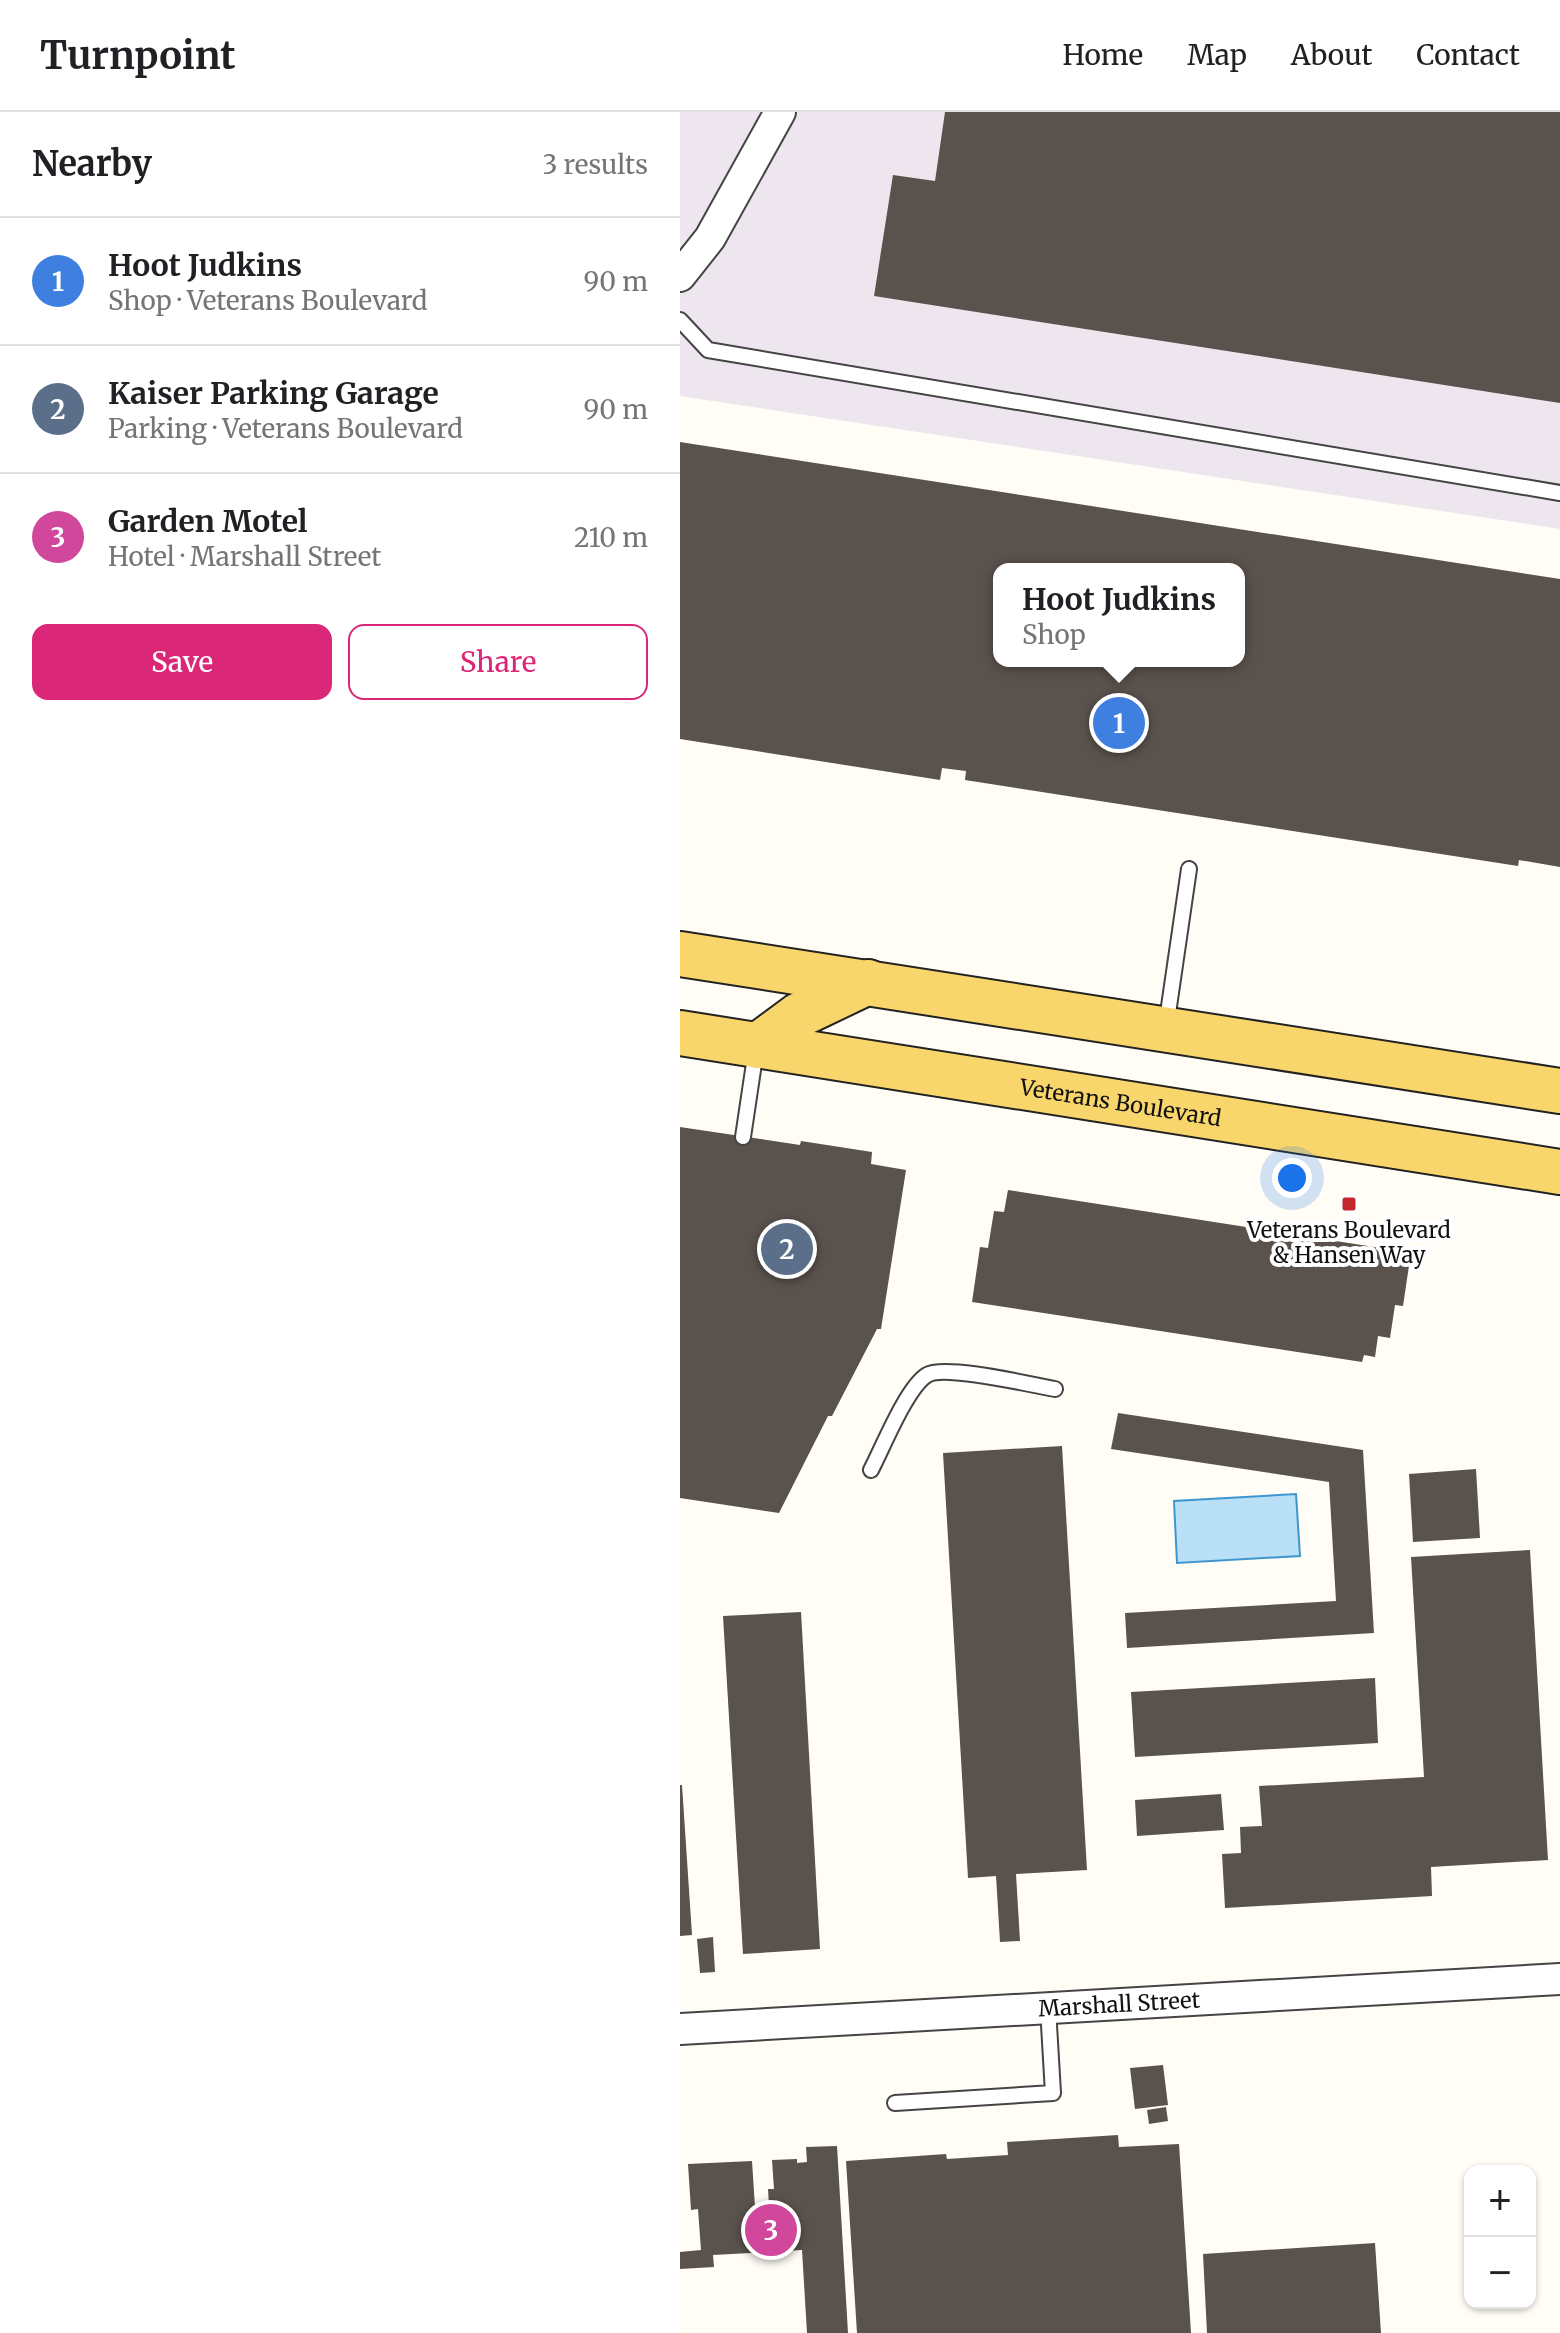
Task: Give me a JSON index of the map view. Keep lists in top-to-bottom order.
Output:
{
  "streets": {
    "main road": ["Veterans Boulevard"],
    "street": ["Marshall Street"]
  },
  "places": {
    "transit": ["Veterans Boulevard & Hansen Way"]
  },
  "page": {
    "header": "Turnpoint",
    "nav": [
      "Home",
      "Map",
      "About",
      "Contact"
    ],
    "heading": ["Nearby", "3 results"],
    "list": [
      {
        "mark": "1",
        "name": "Hoot Judkins",
        "note": "Shop · Veterans Boulevard",
        "value": "90 m"
      },
      {
        "mark": "2",
        "name": "Kaiser Parking Garage",
        "note": "Parking · Veterans Boulevard",
        "value": "90 m"
      },
      {
        "mark": "3",
        "name": "Garden Motel",
        "note": "Hotel · Marshall Street",
        "value": "210 m"
      }
    ],
    "popup": ["Hoot Judkins", "Shop"],
    "buttons": ["Save", "Share"],
    "pins": ["1", "2", "3"],
    "map_buttons": ["+", "−"]
  }
}
